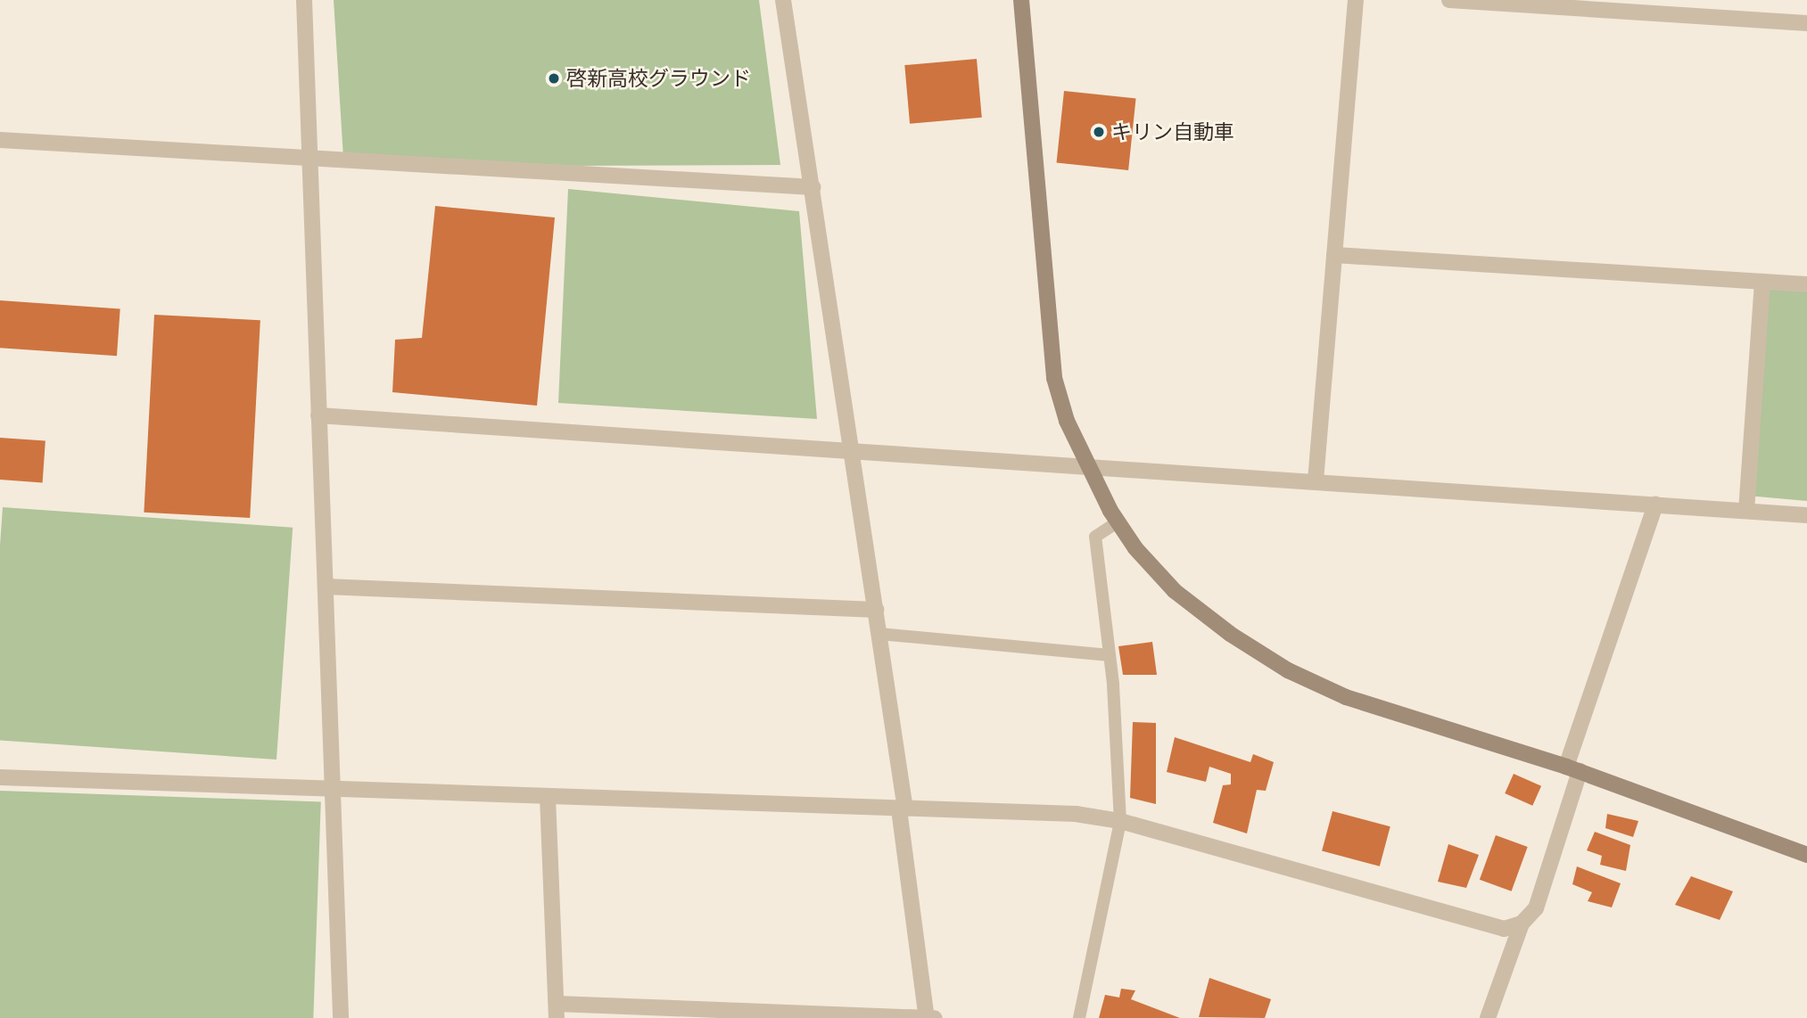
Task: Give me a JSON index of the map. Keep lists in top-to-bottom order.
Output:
{
  "places": ["啓新高校グラウンド", "キリン自動車"]
}
